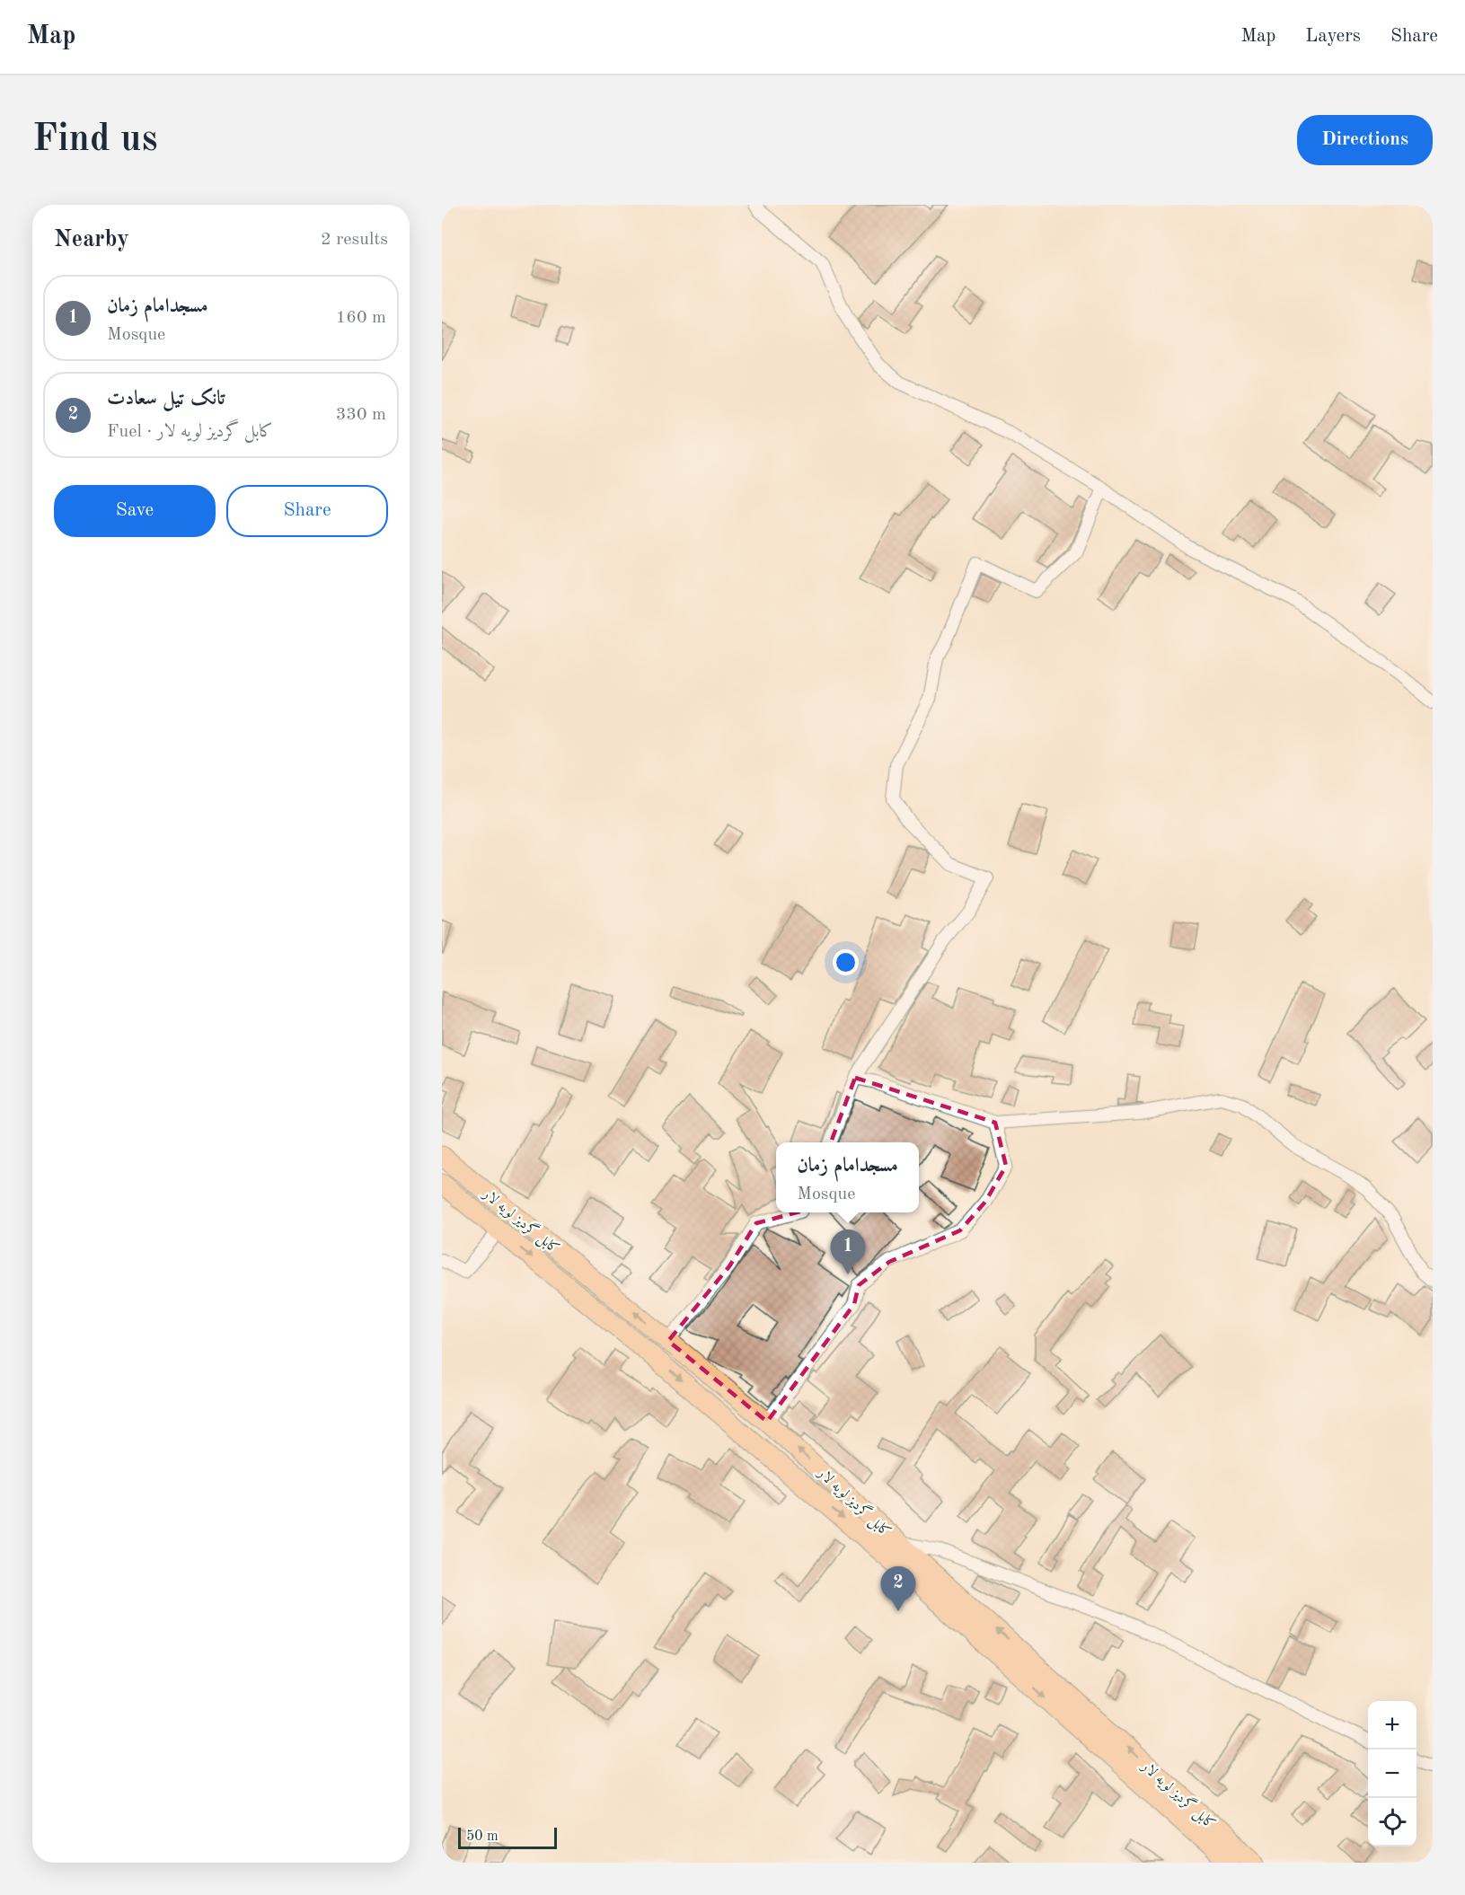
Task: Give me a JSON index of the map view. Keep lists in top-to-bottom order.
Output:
{
  "streets": {
    "highway": ["کابل گردیز لویه لار"]
  },
  "scale_bar": "50 m",
  "page": {
    "header": "Map",
    "nav": ["Map", "Layers", "Share"],
    "buttons": [
      "Directions",
      ["Save", "Share"]
    ],
    "title": "Find us",
    "heading": ["Nearby", "2 results"],
    "list": [
      {
        "mark": "1",
        "name": "مسجدامام زمان",
        "note": "Mosque",
        "value": "160 m"
      },
      {
        "mark": "2",
        "name": "تانک تیل سعادت",
        "note": "Fuel · کابل گردیز لویه لار",
        "value": "330 m"
      }
    ],
    "popup": ["مسجدامام زمان", "Mosque"],
    "pins": ["1", "2"],
    "map_buttons": ["+", "−"],
    "scale": "50 m"
  }
}
